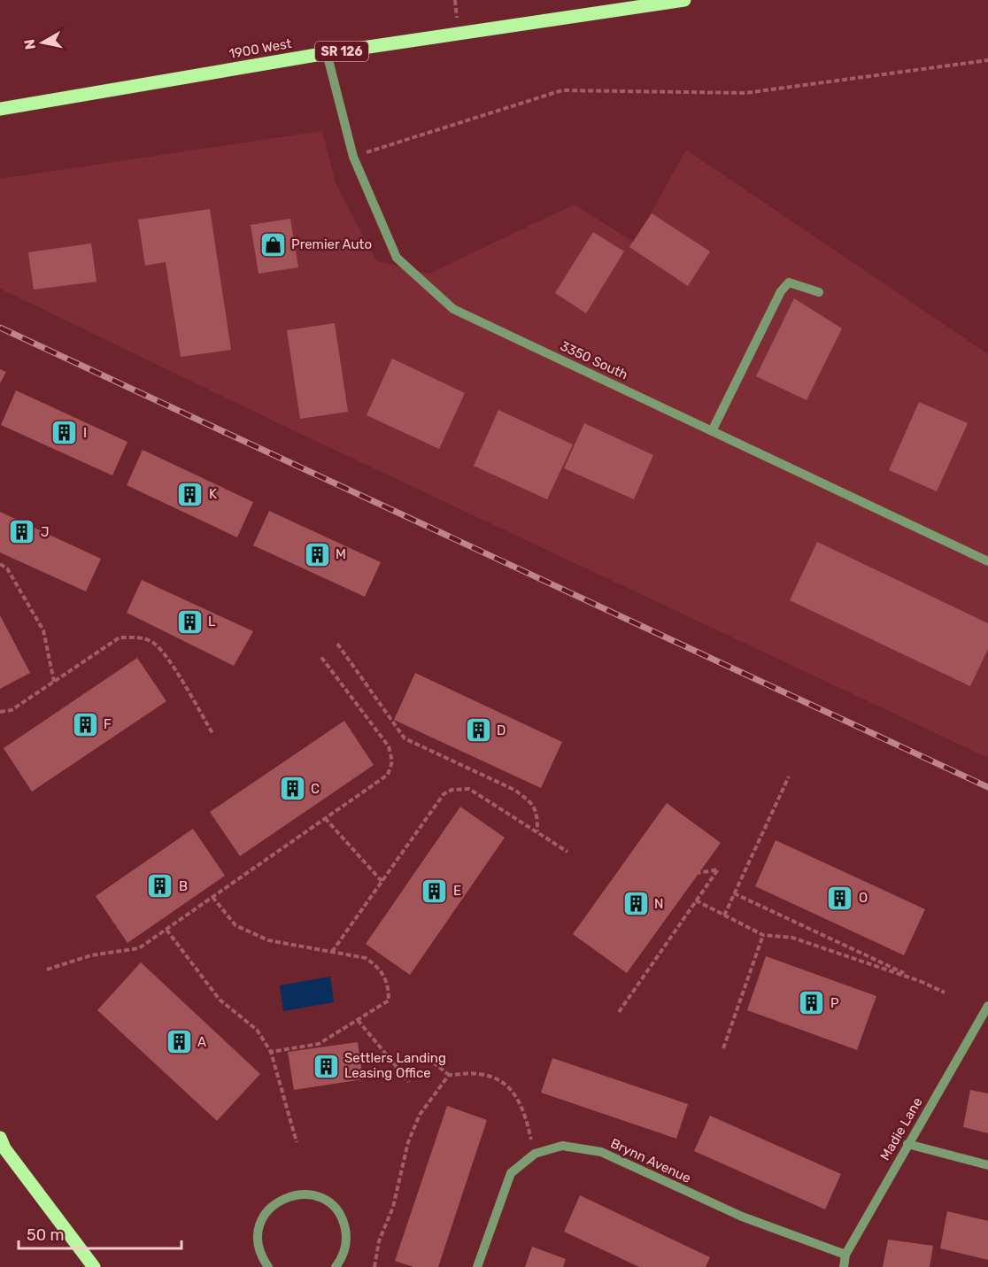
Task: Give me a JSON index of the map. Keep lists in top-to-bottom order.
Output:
{
  "streets": {
    "main road": ["1900 West", "SR 126"],
    "street": ["3350 South", "Madie Lane", "Brynn Avenue"]
  },
  "crossings": [
    ["1900 West", "3350 South"],
    ["Madie Lane", "Brynn Avenue"]
  ],
  "places": {
    "shop": ["Premier Auto"],
    "building": [
      "I",
      "K",
      "J",
      "M",
      "L",
      "F",
      "D",
      "C",
      "B",
      "E",
      "O",
      "N",
      "P",
      "A",
      "Settlers Landing Leasing Office"
    ]
  },
  "scale_bar": "50 m",
  "north": "left"
}
